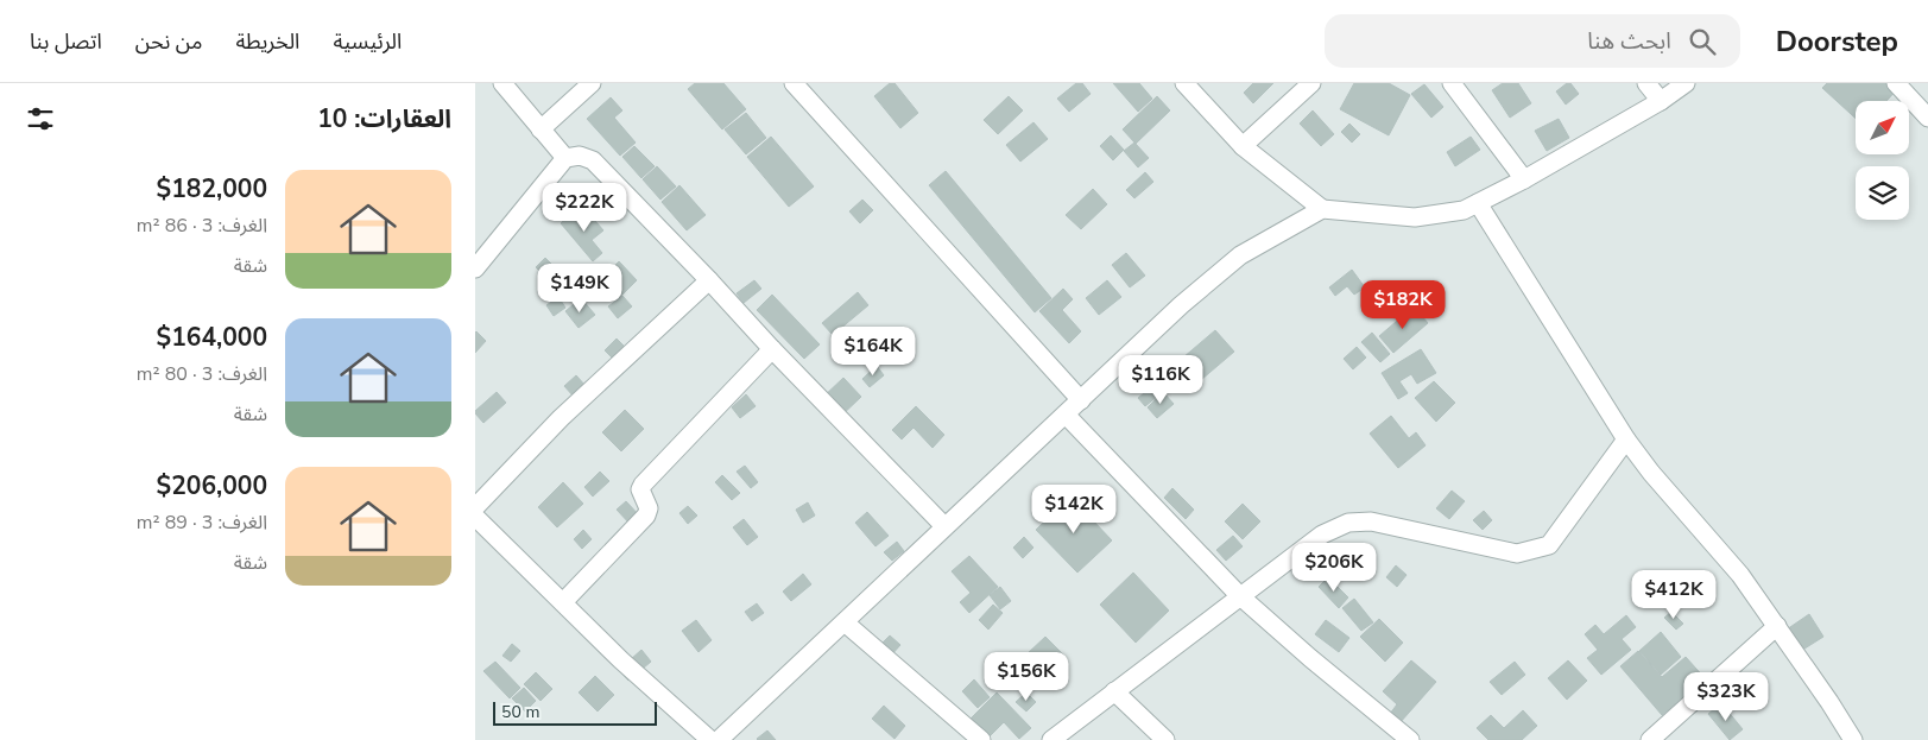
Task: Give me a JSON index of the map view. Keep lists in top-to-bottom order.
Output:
{
  "scale_bar": "50 m",
  "north": "top right",
  "page": {
    "header": "Doorstep",
    "search": "ابحث هنا",
    "nav": [
      "الرئيسية",
      "الخريطة",
      "من نحن",
      "اتصل بنا"
    ],
    "heading": "العقارات: 10",
    "list": [
      {
        "name": "$182,000",
        "note": "الغرف: 3 · 86 m² · شقة"
      },
      {
        "name": "$164,000",
        "note": "الغرف: 3 · 80 m² · شقة"
      },
      {
        "name": "$206,000",
        "note": "الغرف: 3 · 89 m² · شقة"
      }
    ],
    "price": [
      "$222K",
      "$149K",
      "$182K",
      "$164K",
      "$116K",
      "$142K",
      "$206K",
      "$412K",
      "$156K",
      "$323K"
    ],
    "scale": "50 m"
  }
}
